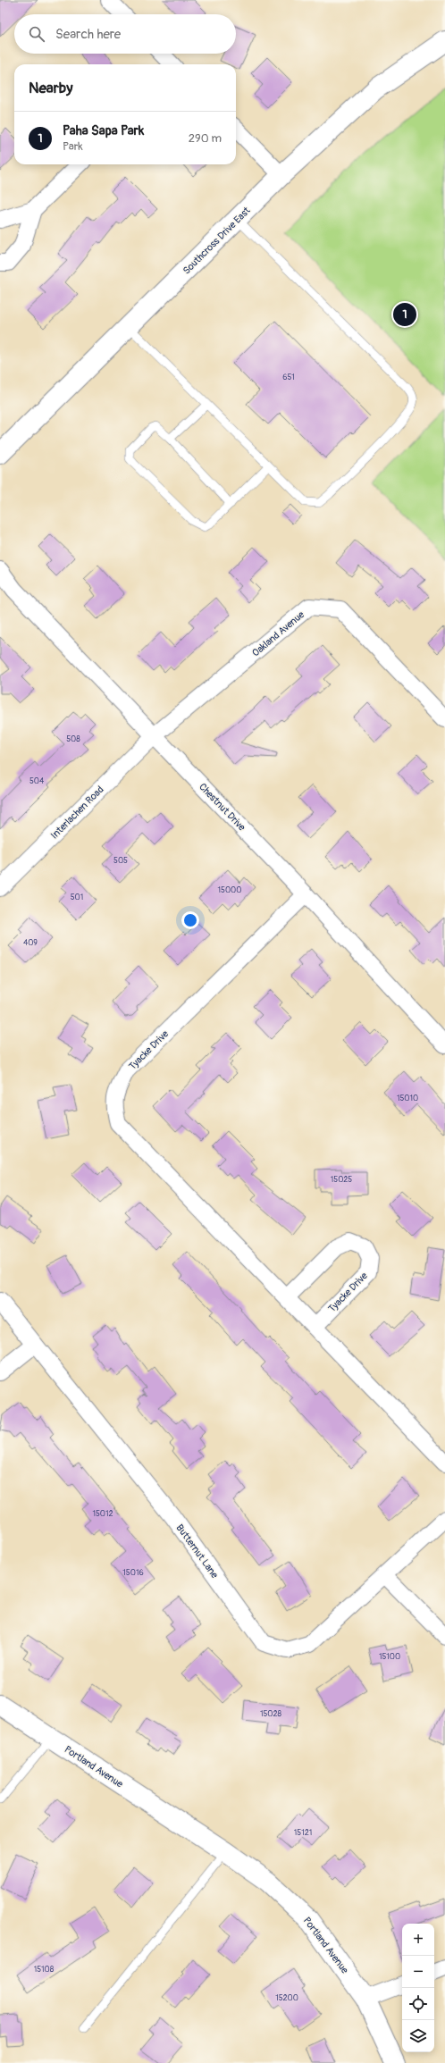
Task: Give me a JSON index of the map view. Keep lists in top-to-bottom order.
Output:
{
  "streets": {
    "street": [
      "Southcross Drive East",
      "Oakland Avenue",
      "Chestnut Drive",
      "Interlachen Road",
      "Tyacke Drive",
      "Butternut Lane",
      "Portland Avenue"
    ]
  },
  "crossings": [
    ["Oakland Avenue", "Chestnut Drive"],
    ["Oakland Avenue", "Interlachen Road"],
    ["Chestnut Drive", "Interlachen Road"],
    ["Chestnut Drive", "Tyacke Drive"]
  ],
  "house_numbers": [
    "651",
    "508",
    "504",
    "505",
    "15000",
    "501",
    "409",
    "15010",
    "15025",
    "15012",
    "15016",
    "15100",
    "15028",
    "15121",
    "15108",
    "15200"
  ],
  "page": {
    "search": "Search here",
    "heading": "Nearby",
    "list": [
      {
        "mark": "1",
        "name": "Paha Sapa Park",
        "note": "Park",
        "value": "290 m"
      }
    ],
    "pins": "1",
    "map_buttons": ["+", "−"]
  }
}
